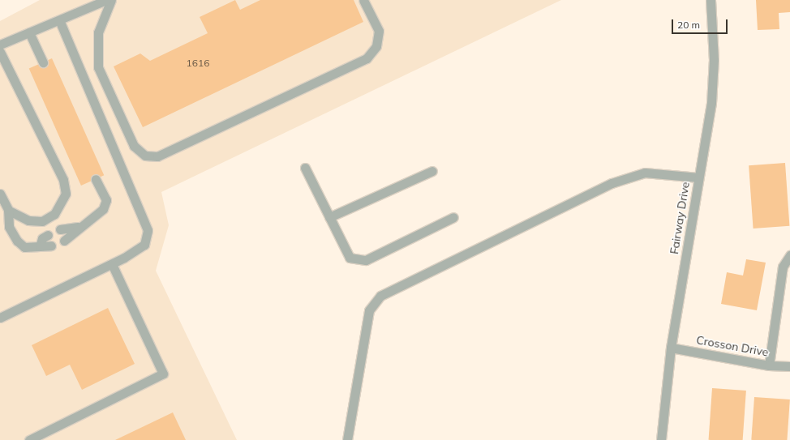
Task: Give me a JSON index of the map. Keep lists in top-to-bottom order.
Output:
{
  "streets": {
    "street": ["Fairway Drive", "Crosson Drive"]
  },
  "crossings": [
    ["Fairway Drive", "Crosson Drive"]
  ],
  "house_numbers": ["1616"],
  "scale_bar": "20 m"
}
